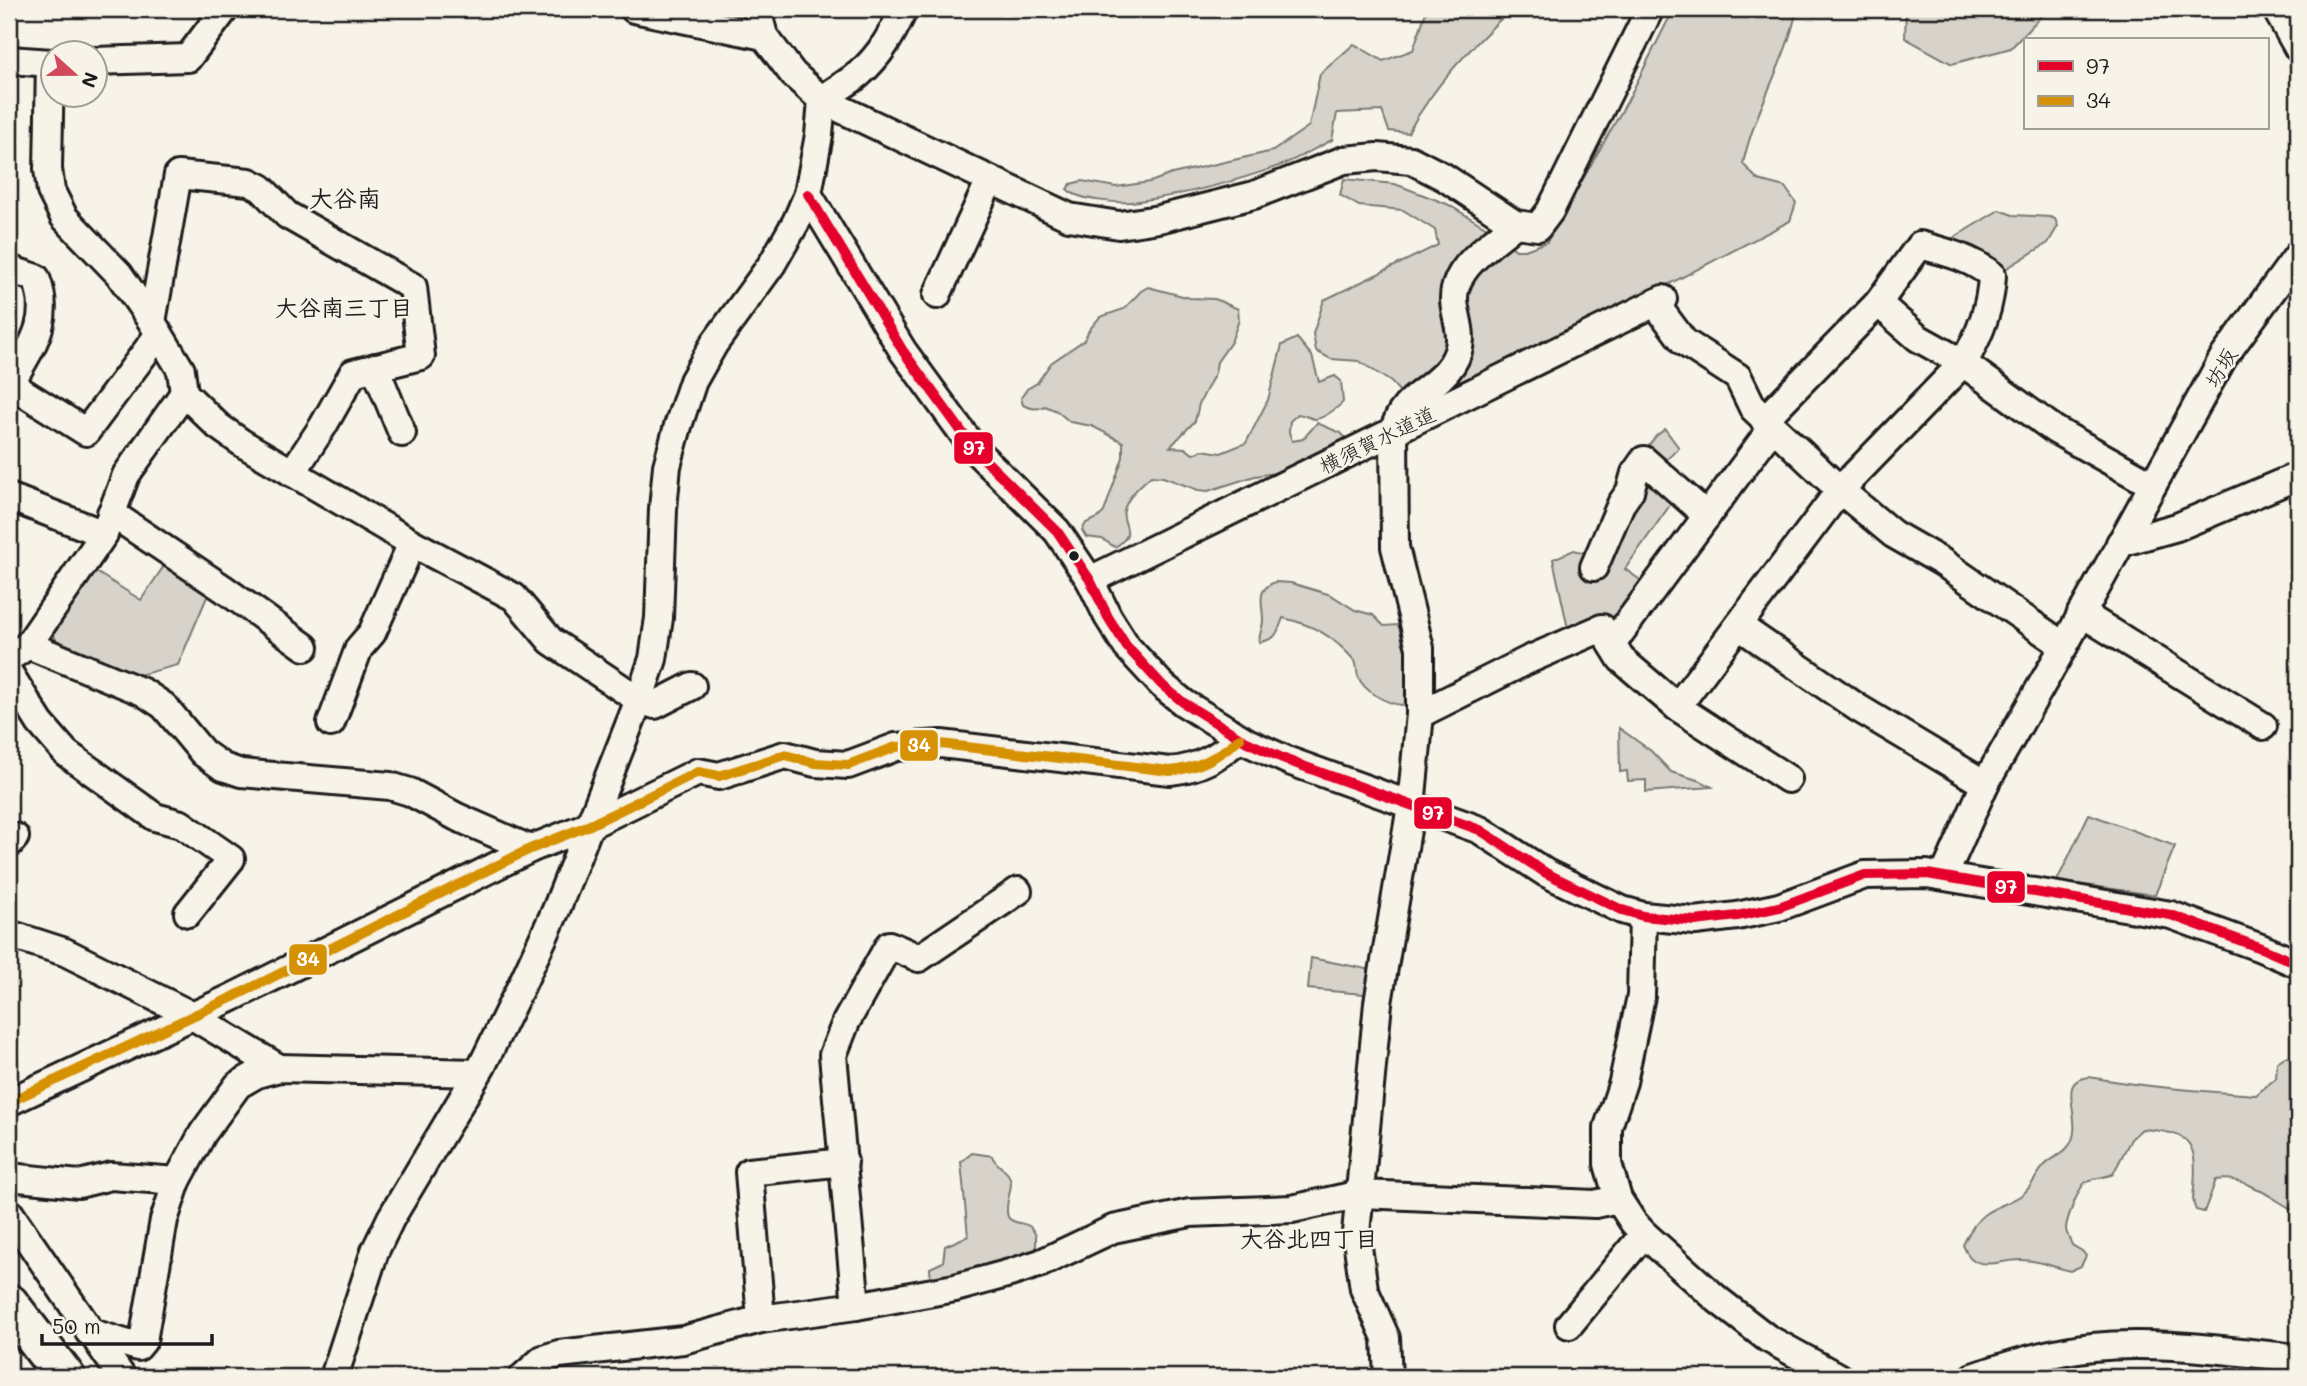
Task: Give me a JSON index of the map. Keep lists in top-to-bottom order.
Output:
{
  "streets": {
    "street": ["坊坂", "横須賀水道道"]
  },
  "districts": ["大谷南", "大谷南三丁目", "大谷北四丁目"],
  "lines": ["transit line 97", "transit line 34"],
  "legend": ["97", "34"],
  "scale_bar": "50 m",
  "north": "right"
}
